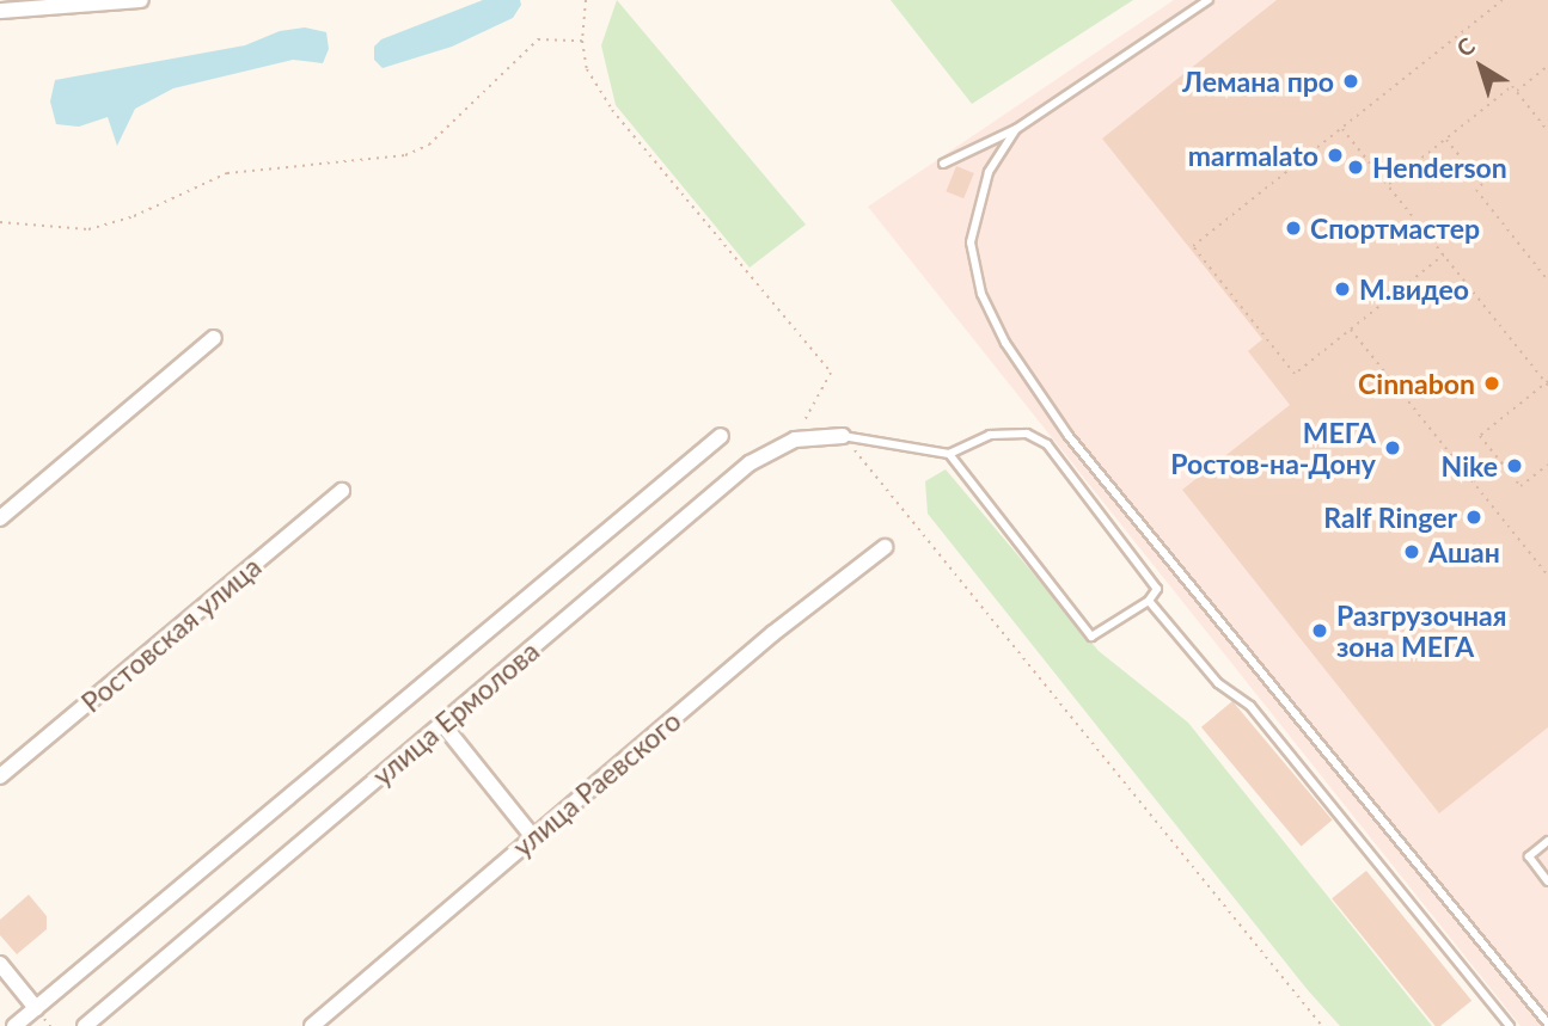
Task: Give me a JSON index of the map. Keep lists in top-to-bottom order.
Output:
{
  "streets": {
    "street": ["Ростовская улица", "улица Ермолова", "улица Раевского"]
  },
  "places": [
    "Лемана про",
    "marmalato",
    "Henderson",
    "Спортмастер",
    "М.видео",
    "Cinnabon",
    "МЕГА Ростов-на-Дону",
    "Nike",
    "Ralf Ringer",
    "Ашан",
    "Разгрузочная зона МЕГА"
  ],
  "north": "top left"
}
